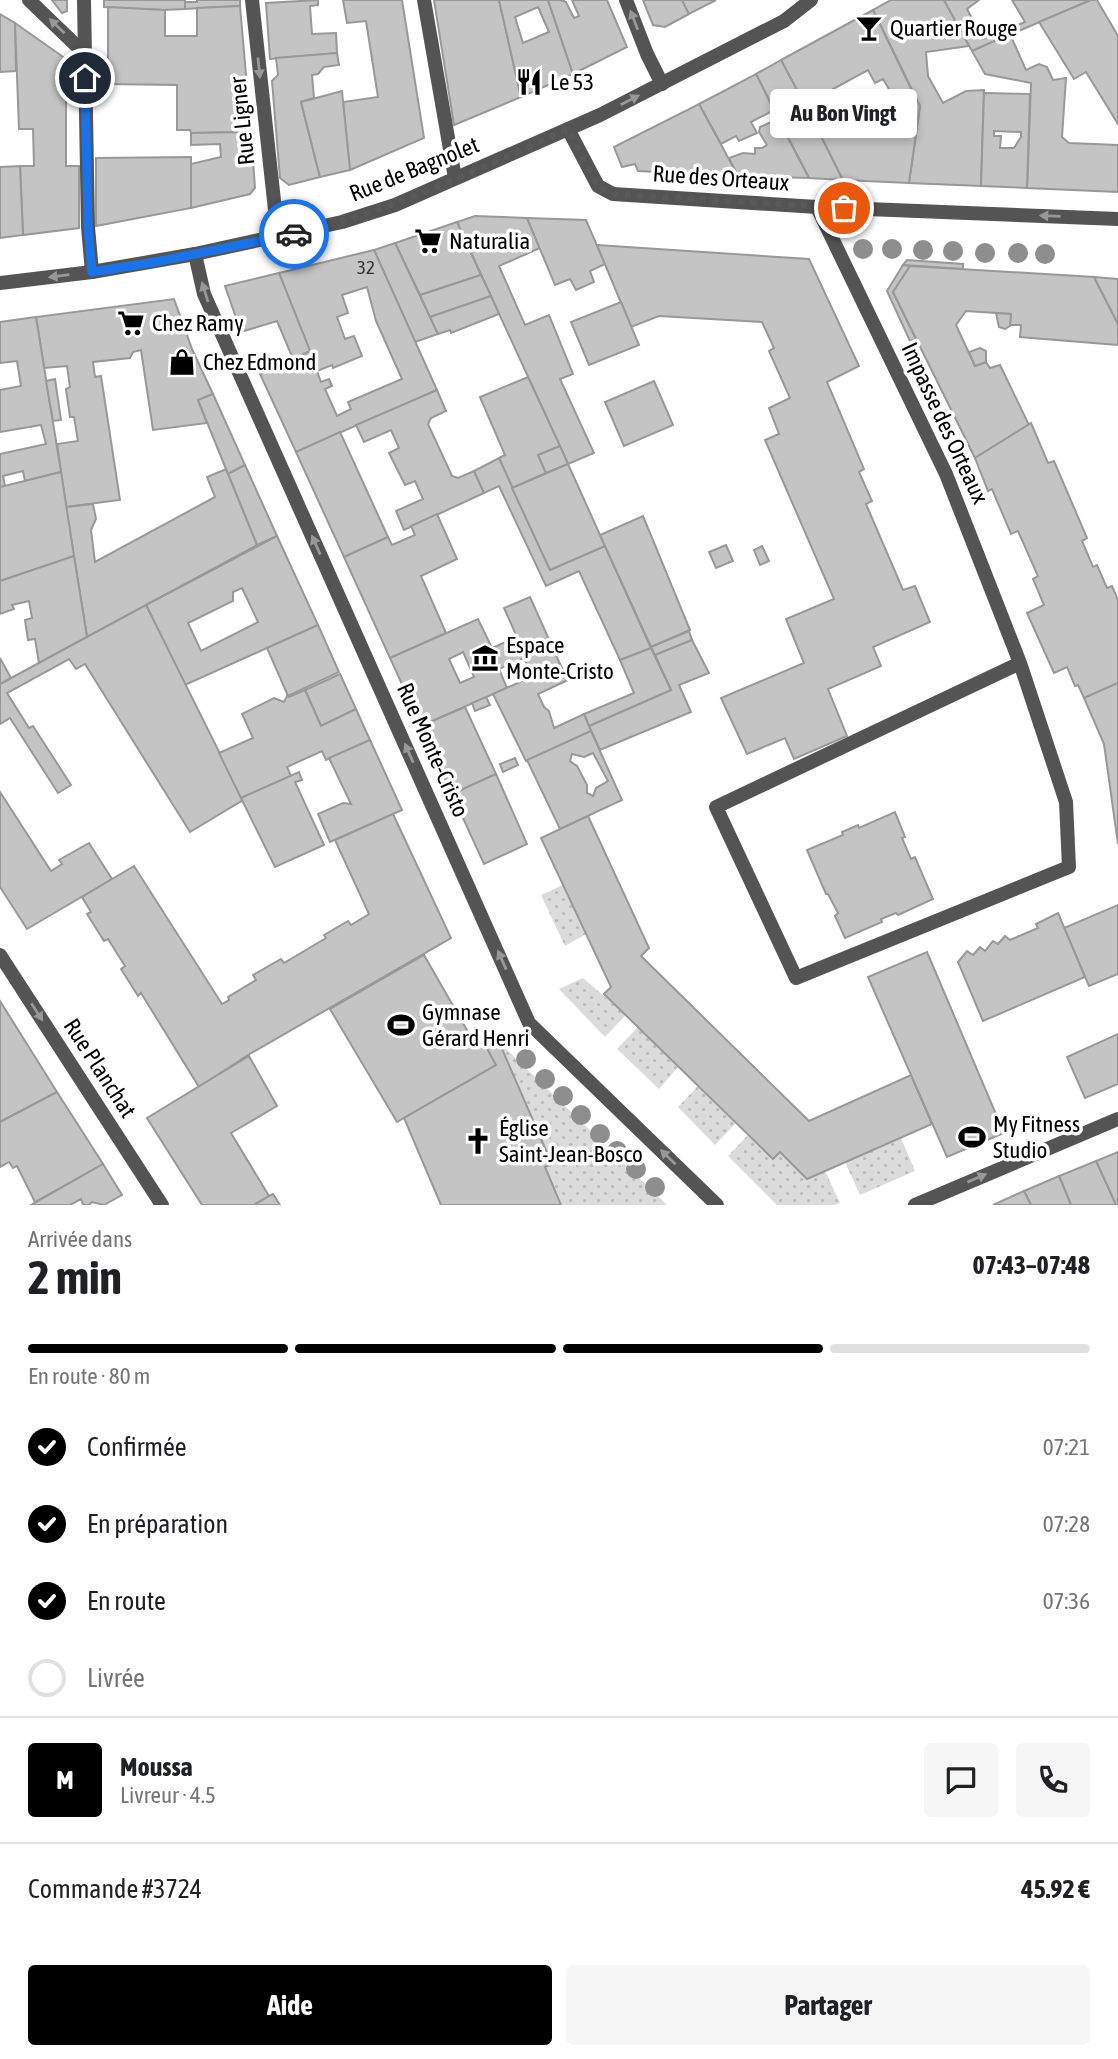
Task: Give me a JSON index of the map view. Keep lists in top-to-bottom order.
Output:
{
  "streets": {
    "street": [
      "Rue Ligner",
      "Rue de Bagnolet",
      "Rue des Orteaux",
      "Impasse des Orteaux",
      "Rue Monte-Cristo",
      "Rue Planchat"
    ]
  },
  "crossings": [
    ["Rue Ligner", "Rue de Bagnolet"],
    ["Rue de Bagnolet", "Rue des Orteaux"],
    ["Rue de Bagnolet", "Rue Monte-Cristo"],
    ["Rue des Orteaux", "Impasse des Orteaux"]
  ],
  "one_way": [
    "Rue Ligner",
    "Rue des Orteaux",
    "Rue Monte-Cristo",
    "Rue Planchat"
  ],
  "places": {
    "bar": ["Quartier Rouge"],
    "restaurant": ["Le 53"],
    "other": ["Au Bon Vingt"],
    "supermarket": ["Naturalia", "Chez Ramy"],
    "shop": ["Chez Edmond"],
    "museum": ["Espace Monte-Cristo"],
    "sports": ["Gymnase Gérard Henri", "My Fitness Studio"],
    "church": ["Église Saint-Jean-Bosco"]
  },
  "house_numbers": ["32"],
  "page": {
    "bubble": "Au Bon Vingt",
    "heading": ["2 min", "Arrivée dans", "07:43–07:48"],
    "panel": [
      "Moussa",
      "Livreur · 4.5",
      "Commande #3724",
      "45.92 €"
    ],
    "bar": "En route · 80 m",
    "list": [
      ["Confirmée", "07:21"],
      ["En préparation", "07:28"],
      ["En route", "07:36"],
      "Livrée"
    ],
    "round": "M",
    "buttons": ["Aide", "Partager"]
  }
}
